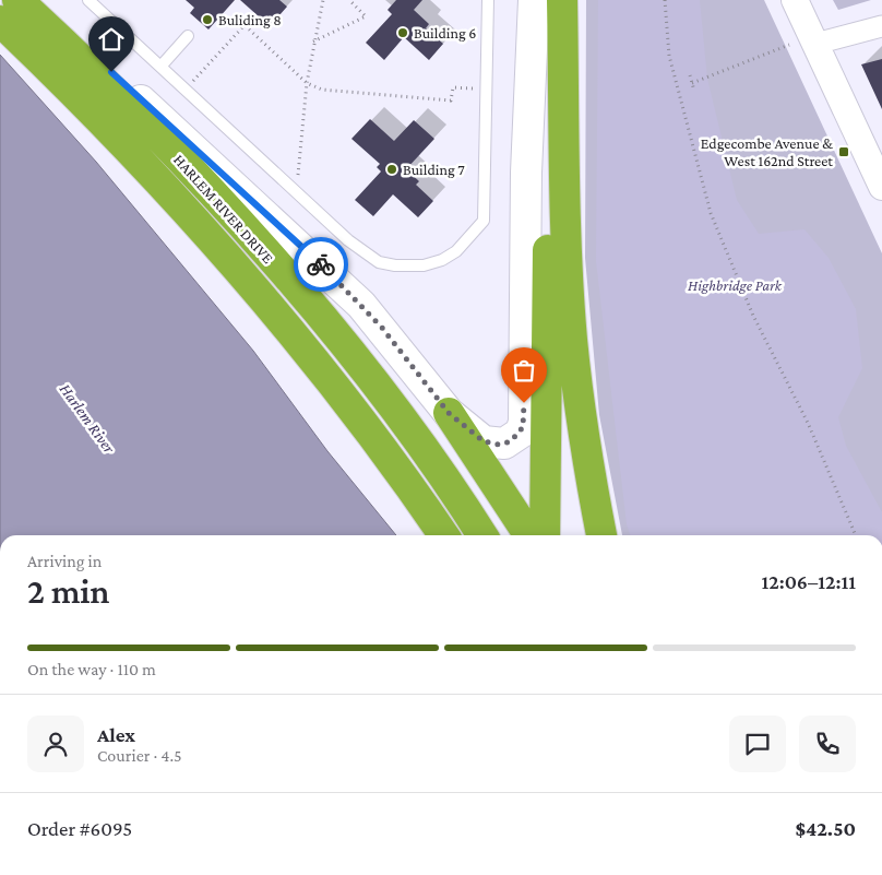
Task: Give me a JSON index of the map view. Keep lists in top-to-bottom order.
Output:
{
  "streets": {
    "highway": ["HARLEM RIVER DRIVE"]
  },
  "water": ["Harlem River"],
  "parks": ["Highbridge Park"],
  "places": {
    "other": ["Buliding 8", "Building 6", "Building 7"],
    "transit": ["Edgecombe Avenue & West 162nd Street"]
  },
  "page": {
    "heading": ["2 min", "Arriving in", "12:06–12:11"],
    "panel": [
      "Alex",
      "Courier · 4.5",
      "Order #6095",
      "$42.50"
    ],
    "bar": "On the way · 110 m"
  }
}
